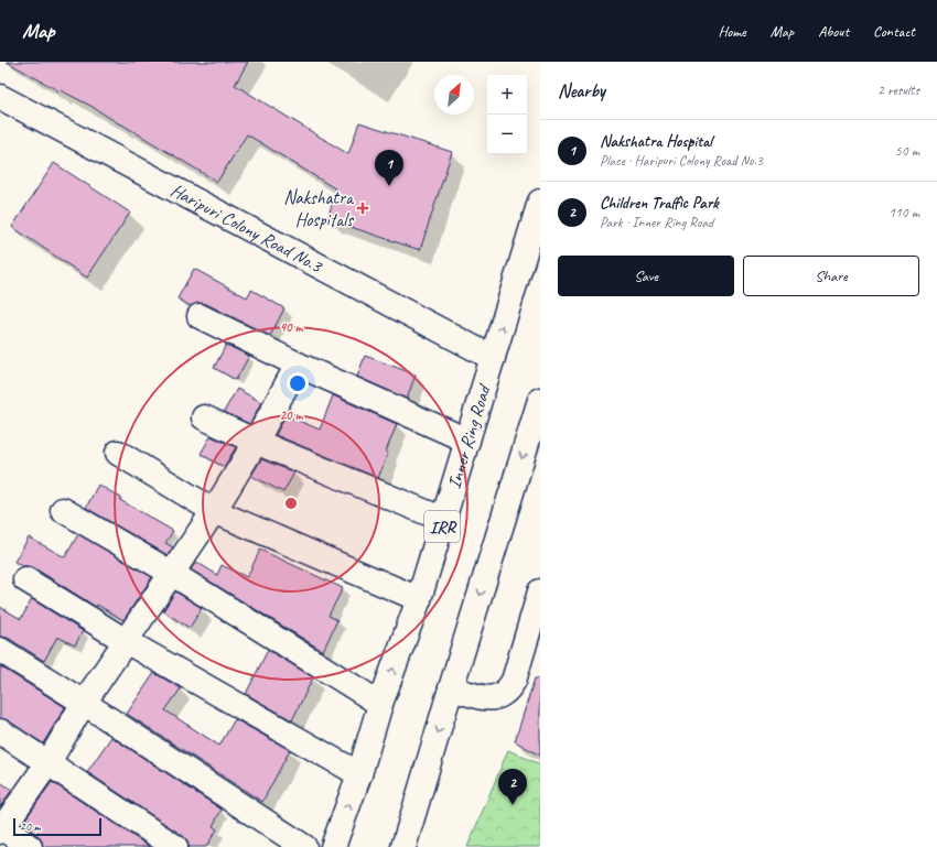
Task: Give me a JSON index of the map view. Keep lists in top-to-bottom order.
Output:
{
  "streets": {
    "main road": ["Haripuri Colony Road No.3", "Inner Ring Road", "IRR"]
  },
  "crossings": [
    ["Haripuri Colony Road No.3", "Inner Ring Road"]
  ],
  "places": {
    "health": ["Nakshatra Hospitals"]
  },
  "scale_bar": "20 m",
  "north": "top right",
  "page": {
    "header": "Map",
    "nav": [
      "Home",
      "Map",
      "About",
      "Contact"
    ],
    "heading": ["Nearby", "2 results"],
    "map_buttons": ["+", "−"],
    "list": [
      {
        "mark": "1",
        "name": "Nakshatra Hospital",
        "note": "Place · Haripuri Colony Road No.3",
        "value": "50 m"
      },
      {
        "mark": "2",
        "name": "Children Traffic Park",
        "note": "Park · Inner Ring Road",
        "value": "110 m"
      }
    ],
    "pins": ["1", "2"],
    "buttons": ["Save", "Share"],
    "scale": "20 m"
  },
  "rings": ["40 m", "20 m"]
}
